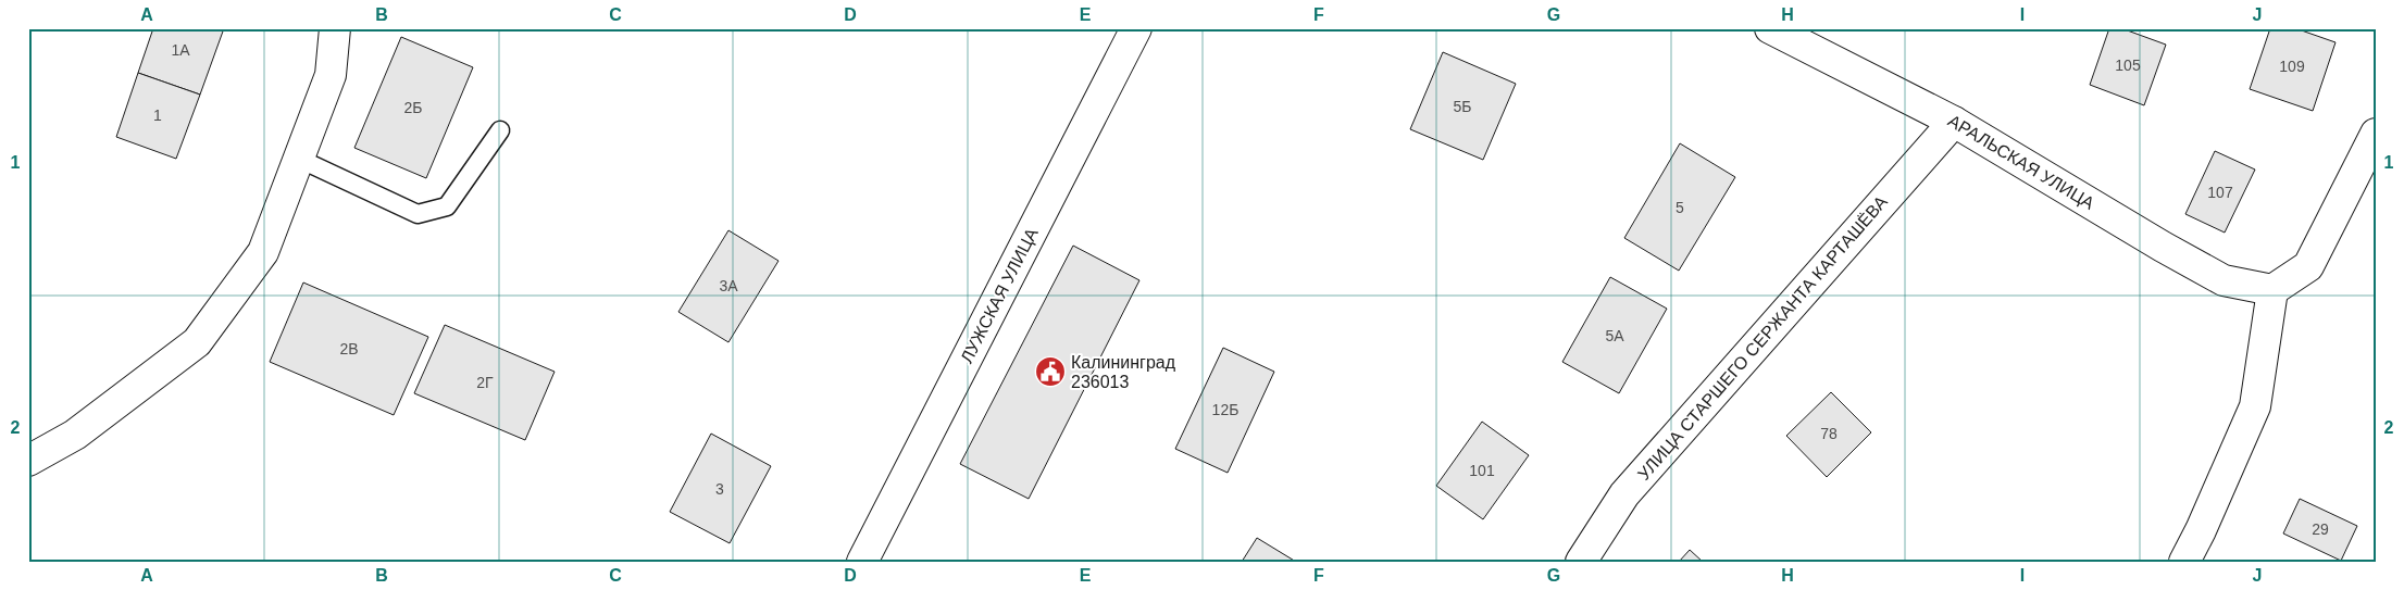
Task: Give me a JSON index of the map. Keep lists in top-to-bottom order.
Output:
{
  "streets": {
    "street": ["АРАЛЬСКАЯ УЛИЦА", "ЛУЖСКАЯ УЛИЦА", "УЛИЦА СТАРШЕГО СЕРЖАНТА КАРТАШЁВА"]
  },
  "crossings": [
    ["АРАЛЬСКАЯ УЛИЦА", "УЛИЦА СТАРШЕГО СЕРЖАНТА КАРТАШЁВА"]
  ],
  "places": {
    "public building": ["Калининград 236013"]
  },
  "house_numbers": [
    "1А",
    "105",
    "109",
    "5Б",
    "2Б",
    "1",
    "107",
    "5",
    "3А",
    "5А",
    "2В",
    "2Г",
    "12Б",
    "78",
    "101",
    "3",
    "29"
  ],
  "grid": {
    "columns": [
      "A",
      "B",
      "C",
      "D",
      "E",
      "F",
      "G",
      "H",
      "I",
      "J"
    ],
    "rows": ["1", "2"]
  }
}
